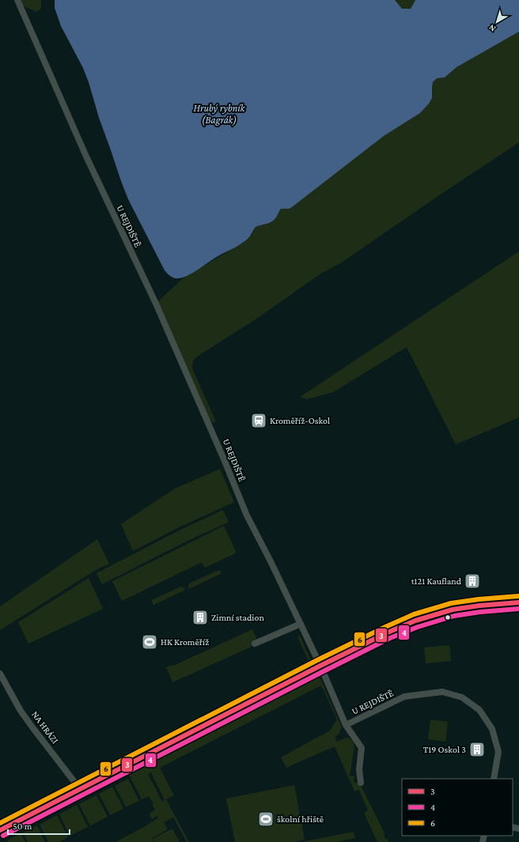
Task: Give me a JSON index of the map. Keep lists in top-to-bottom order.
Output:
{
  "streets": {
    "street": ["U REJDIŠTĚ", "NA HRÁZI"]
  },
  "water": ["Hrubý rybník (Bagrák)"],
  "places": {
    "station": ["Kroměříž-Oskol"],
    "building": ["t121 Kaufland", "Zimní stadion", "T19 Oskol 3"],
    "sports": ["HK Kroměříž", "školní hřiště"]
  },
  "lines": ["transit line 6", "transit line 3", "transit line 4"],
  "legend": ["3", "4", "6"],
  "scale_bar": "50 m",
  "north": "bottom left"
}
